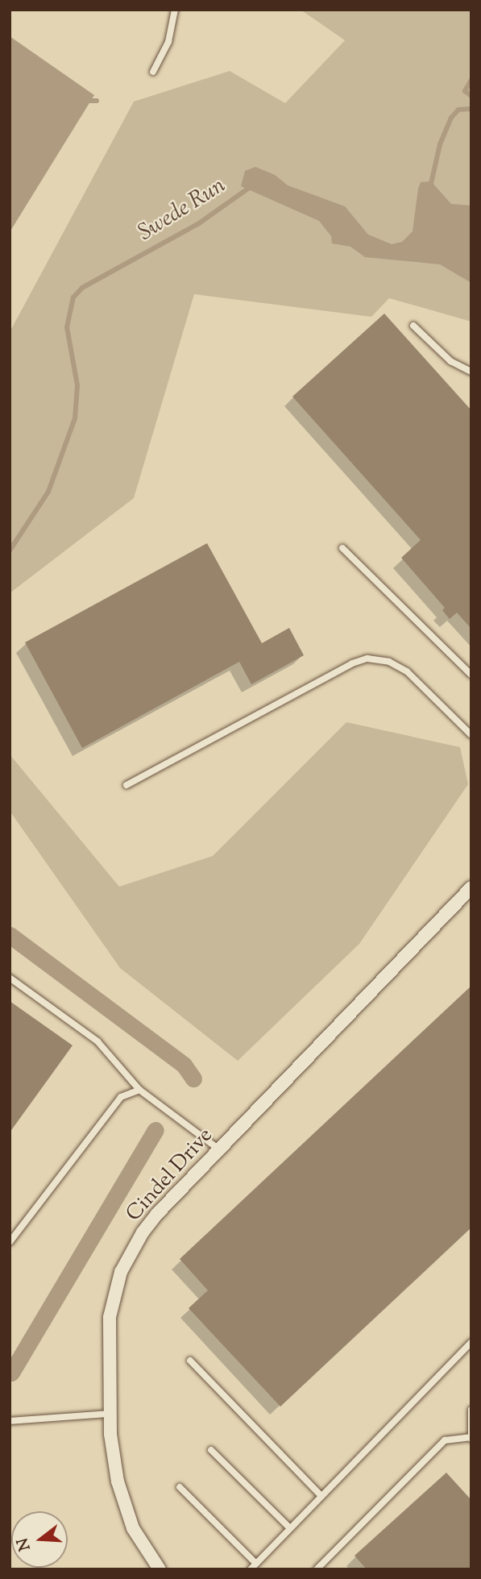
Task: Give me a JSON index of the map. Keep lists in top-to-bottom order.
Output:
{
  "streets": {
    "street": ["Cindel Drive"]
  },
  "water": ["Swede Run"],
  "north": "left"
}
